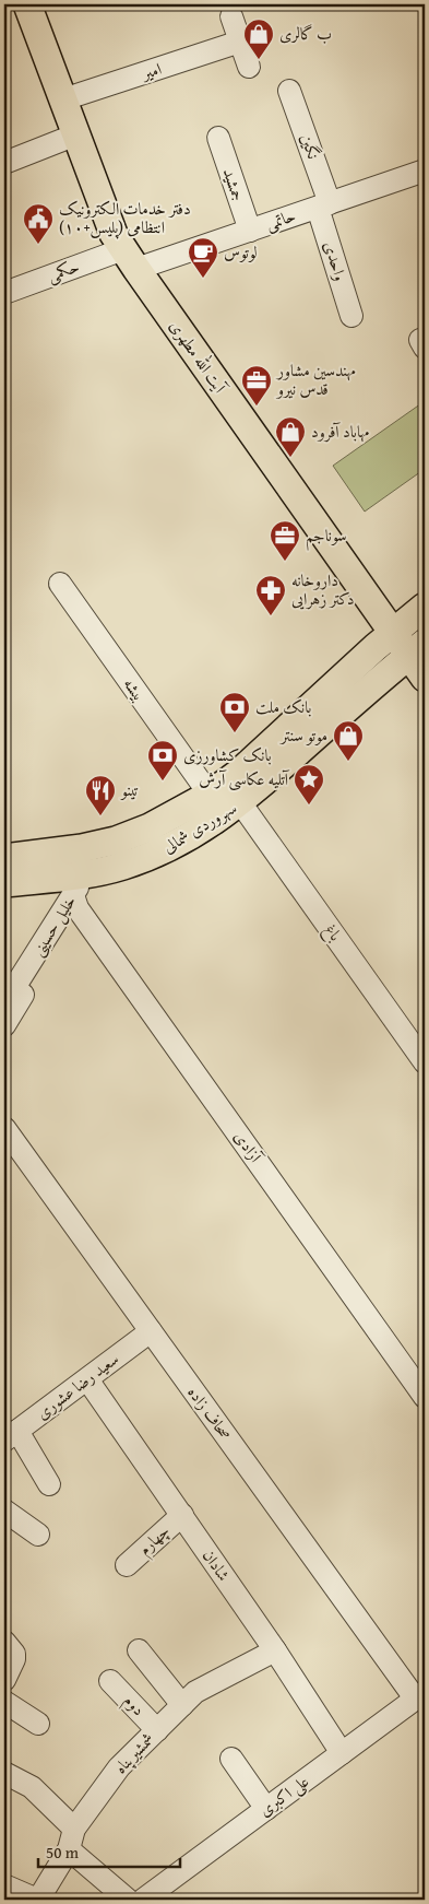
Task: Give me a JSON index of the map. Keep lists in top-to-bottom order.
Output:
{
  "streets": {
    "main road": ["آیت الله مطهری", "سهروردی شمالی"],
    "street": [
      "امیر",
      "نگین",
      "جمشید",
      "حاتمی",
      "واحدی",
      "حکمی",
      "بیشه",
      "خلیل حسینی",
      "باغ",
      "آزادی",
      "سعید رضا عشوری",
      "صحاف زاده",
      "چهارم",
      "شادان",
      "دوم",
      "شمشیرپناه",
      "علی‌ اکبری"
    ]
  },
  "crossings": [
    ["امیر", "آیت الله مطهری"],
    ["نگین", "حاتمی"],
    ["نگین", "واحدی"],
    ["جمشید", "حاتمی"],
    ["حاتمی", "واحدی"],
    ["حاتمی", "حکمی"],
    ["حاتمی", "آیت الله مطهری"],
    ["حکمی", "آیت الله مطهری"],
    ["آیت الله مطهری", "سهروردی شمالی"],
    ["بیشه", "سهروردی شمالی"],
    ["سهروردی شمالی", "خلیل حسینی"],
    ["سهروردی شمالی", "باغ"],
    ["سهروردی شمالی", "آزادی"],
    ["خلیل حسینی", "آزادی"],
    ["سعید رضا عشوری", "صحاف زاده"],
    ["سعید رضا عشوری", "شادان"],
    ["صحاف زاده", "علی‌ اکبری"],
    ["چهارم", "شادان"],
    ["شادان", "شمشیرپناه"],
    ["شادان", "علی‌ اکبری"],
    ["دوم", "شمشیرپناه"]
  ],
  "places": {
    "shop": ["ب گالری", "مهاباد آفرود", "موتو سنتر"],
    "public building": ["دفتر خدمات الکترونیک انتظامی (پلیس+۱۰)"],
    "cafe": ["لوتوس"],
    "office": ["مهندسین مشاور قدس نیرو", "سوناجم"],
    "pharmacy": ["داروخانه دکتر زهرایی"],
    "bank": ["بانک ملت", "بانک کشاورزی"],
    "place": ["آتلیه عکاسی آرش"],
    "restaurant": ["تینو"]
  },
  "scale_bar": "50 m"
}
